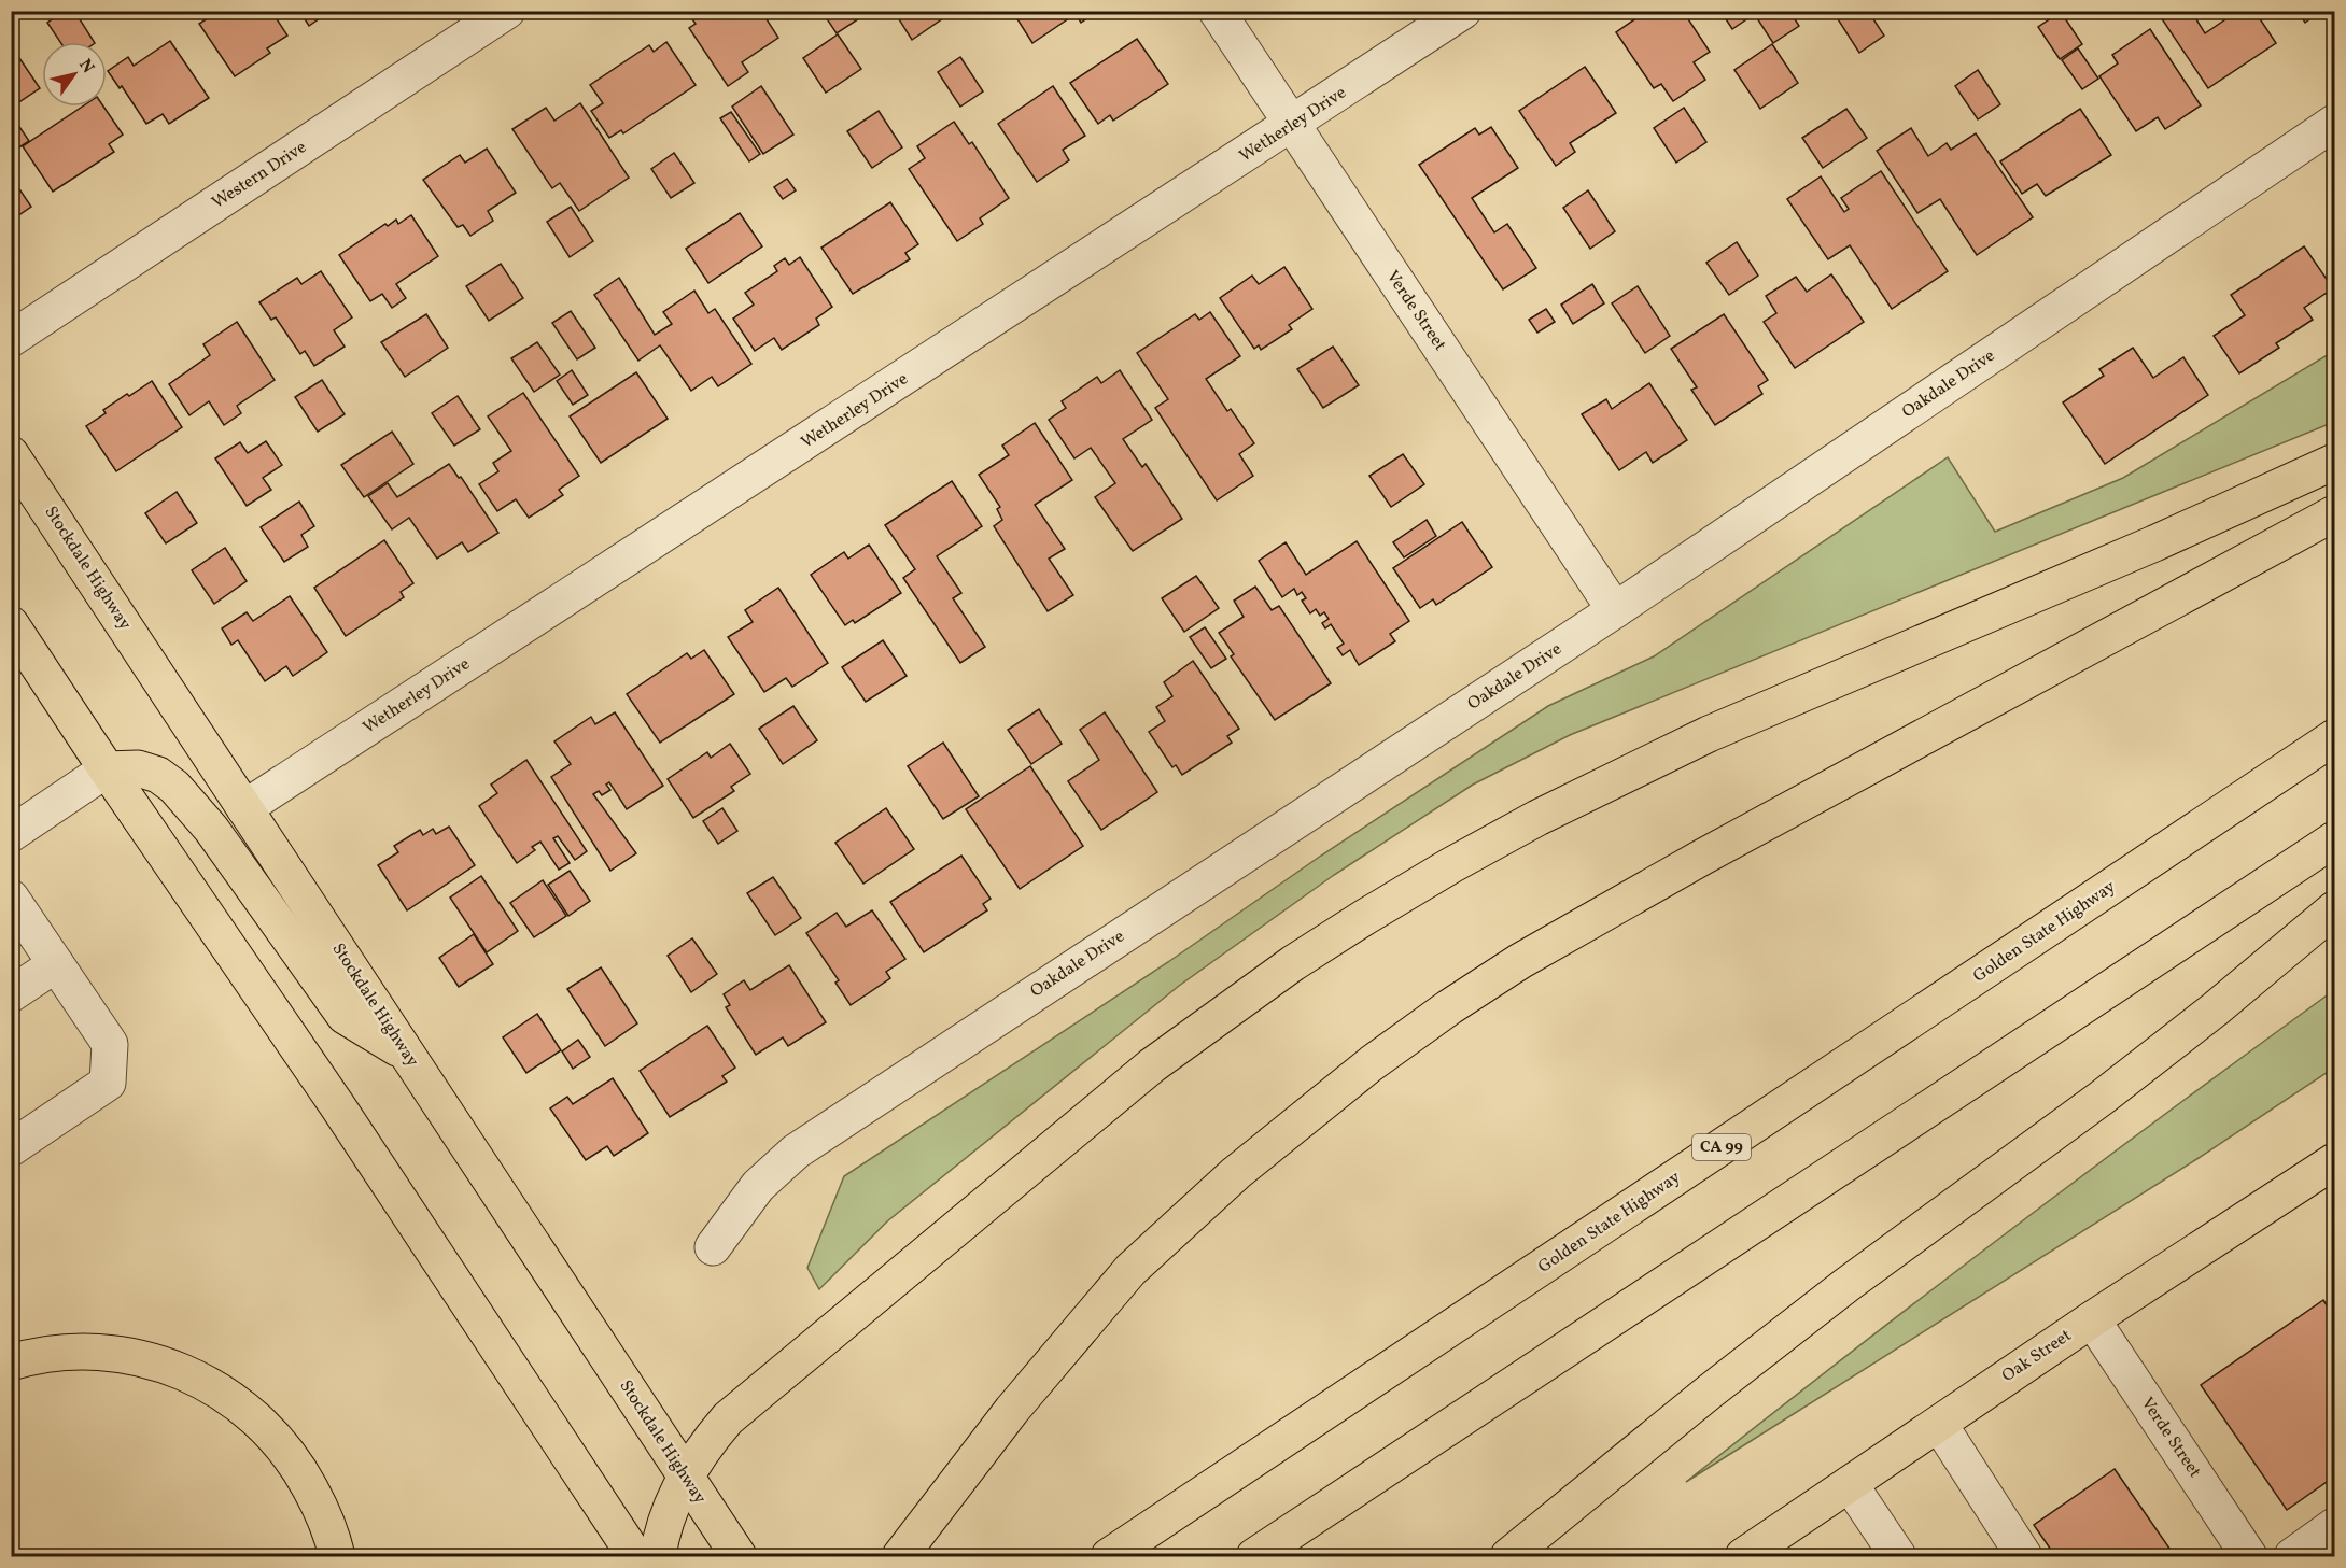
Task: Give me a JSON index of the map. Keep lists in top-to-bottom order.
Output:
{
  "streets": {
    "main road": [
      "Stockdale Highway",
      "Golden State Highway",
      "CA 99",
      "Oak Street"
    ],
    "street": [
      "Wetherley Drive",
      "Western Drive",
      "Verde Street",
      "Oakdale Drive"
    ]
  },
  "crossings": [
    ["Wetherley Drive", "Verde Street"],
    ["Wetherley Drive", "Stockdale Highway"],
    ["Verde Street", "Oakdale Drive"],
    ["Verde Street", "Oak Street"]
  ],
  "north": "top right"
}
